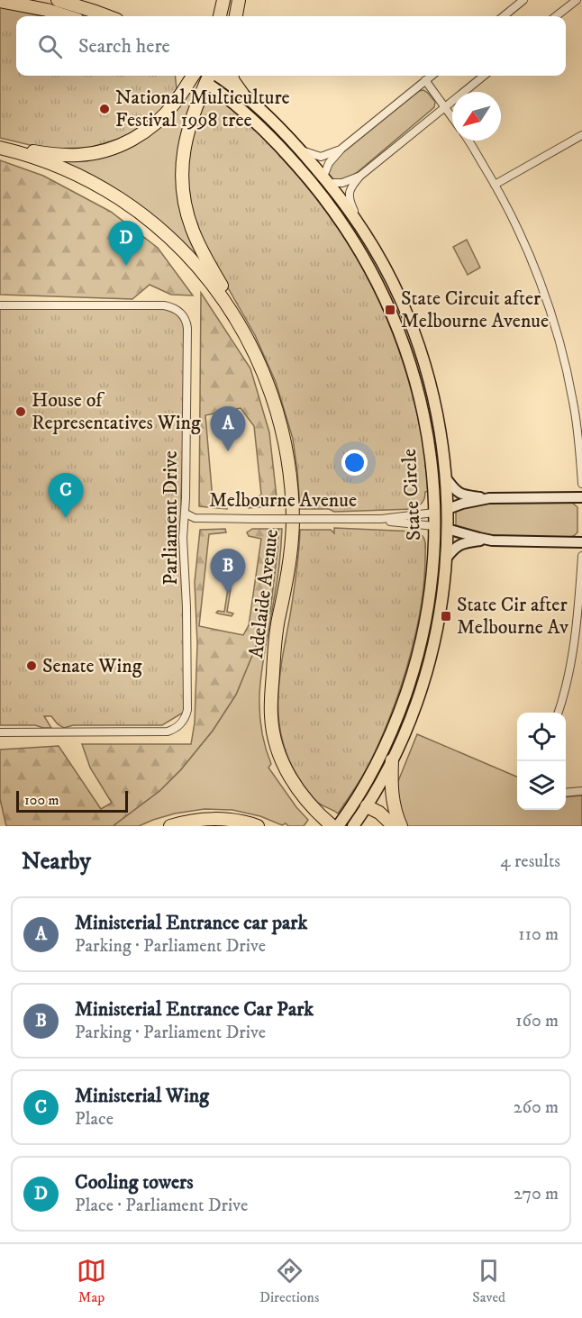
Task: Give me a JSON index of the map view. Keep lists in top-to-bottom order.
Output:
{
  "streets": {
    "highway": ["Adelaide Avenue"],
    "main road": ["State Circle", "Melbourne Avenue"],
    "street": ["Parliament Drive"]
  },
  "crossings": [
    ["State Circle", "Melbourne Avenue"],
    ["Melbourne Avenue", "Parliament Drive"]
  ],
  "places": {
    "other": ["National Multiculture Festival 1998 tree", "House of Representatives Wing", "Senate Wing"],
    "transit": ["State Circuit after Melbourne Avenue", "State Cir after Melbourne Av"]
  },
  "scale_bar": "100 m",
  "north": "bottom left",
  "page": {
    "search": "Search here",
    "pins": [
      "D",
      "A",
      "C",
      "B"
    ],
    "scale": "100 m",
    "heading": ["Nearby", "4 results"],
    "list": [
      {
        "mark": "A",
        "name": "Ministerial Entrance car park",
        "note": "Parking · Parliament Drive",
        "value": "110 m"
      },
      {
        "mark": "B",
        "name": "Ministerial Entrance Car Park",
        "note": "Parking · Parliament Drive",
        "value": "160 m"
      },
      {
        "mark": "C",
        "name": "Ministerial Wing",
        "note": "Place",
        "value": "260 m"
      },
      {
        "mark": "D",
        "name": "Cooling towers",
        "note": "Place · Parliament Drive",
        "value": "270 m"
      }
    ],
    "nav": ["Map", "Directions", "Saved"]
  }
}
